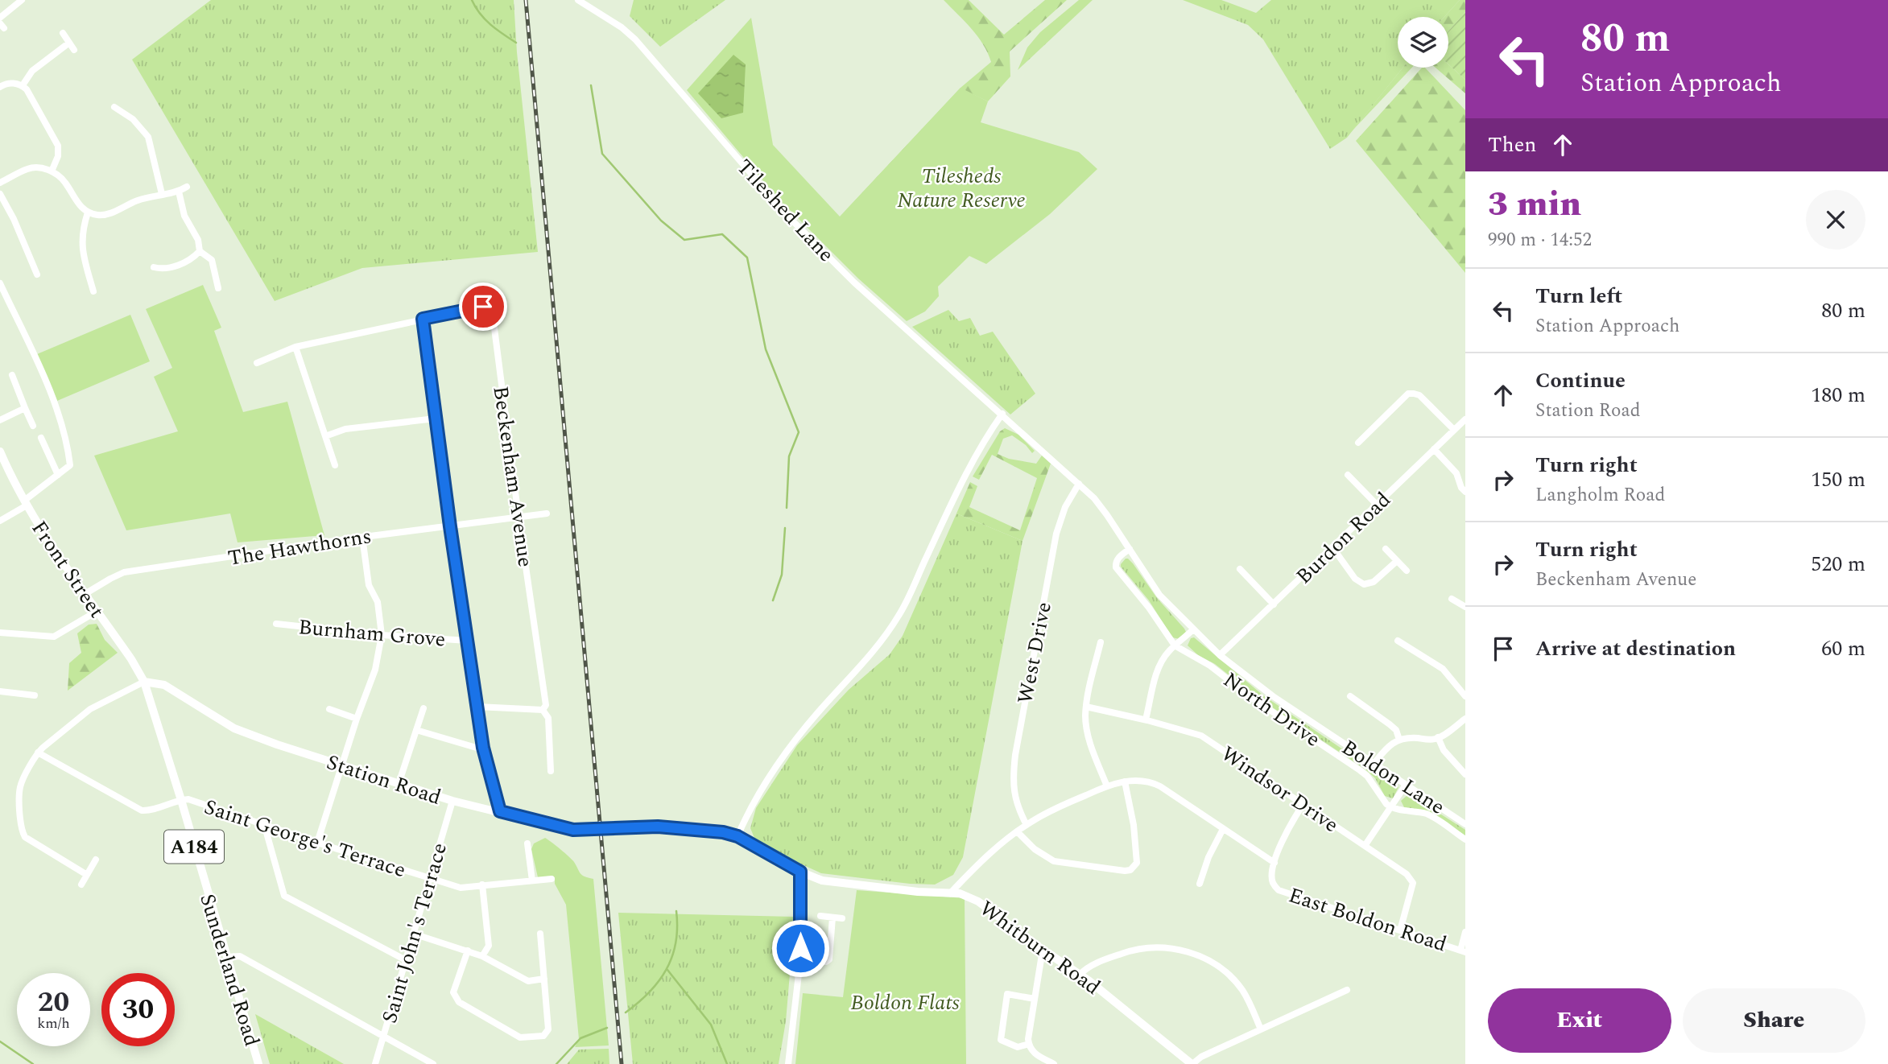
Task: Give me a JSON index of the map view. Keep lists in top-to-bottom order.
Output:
{
  "streets": {
    "main road": [
      "Front Street",
      "Station Road",
      "A184",
      "Whitburn Road",
      "Sunderland Road"
    ],
    "street": [
      "Tileshed Lane",
      "Beckenham Avenue",
      "Burdon Road",
      "The Hawthorns",
      "Burnham Grove",
      "West Drive",
      "North Drive",
      "Boldon Lane",
      "Windsor Drive",
      "Saint George's Terrace",
      "East Boldon Road",
      "Saint John's Terrace"
    ]
  },
  "crossings": [
    ["Tileshed Lane", "West Drive"],
    ["Tileshed Lane", "North Drive"],
    ["Tileshed Lane", "Boldon Lane"],
    ["Beckenham Avenue", "The Hawthorns"],
    ["Burdon Road", "Boldon Lane"],
    ["The Hawthorns", "Front Street"],
    ["Front Street", "Station Road"],
    ["Front Street", "Sunderland Road"],
    ["West Drive", "East Boldon Road"],
    ["North Drive", "Boldon Lane"],
    ["Station Road", "Saint John's Terrace"],
    ["Station Road", "Whitburn Road"],
    ["Station Road", "Sunderland Road"],
    ["Windsor Drive", "East Boldon Road"],
    ["Saint George's Terrace", "Saint John's Terrace"],
    ["Saint George's Terrace", "Sunderland Road"],
    ["East Boldon Road", "Whitburn Road"]
  ],
  "parks": ["Tilesheds Nature Reserve", "Boldon Flats"],
  "page": {
    "turn": ["80 m", "Station Approach"],
    "then": "Then",
    "heading": ["3 min", "990 m · 14:52"],
    "list": [
      {
        "name": "Turn left",
        "note": "Station Approach",
        "value": "80 m"
      },
      {
        "name": "Continue",
        "note": "Station Road",
        "value": "180 m"
      },
      {
        "name": "Turn right",
        "note": "Langholm Road",
        "value": "150 m"
      },
      {
        "name": "Turn right",
        "note": "Beckenham Avenue",
        "value": "520 m"
      },
      {
        "name": "Arrive at destination",
        "value": "60 m"
      }
    ],
    "speed": "20 km/h",
    "limit": "30",
    "buttons": ["Exit", "Share"]
  }
}
